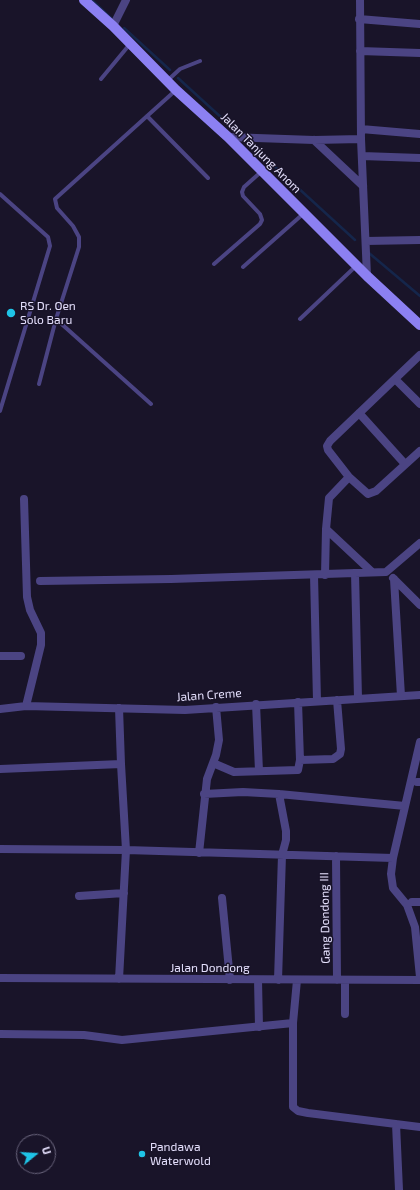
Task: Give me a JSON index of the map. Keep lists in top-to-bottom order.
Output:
{
  "streets": {
    "main road": ["Jalan Tanjung Anom"],
    "street": ["Jalan Creme", "Gang Dondong III", "Jalan Dondong"]
  },
  "crossings": [
    ["Gang Dondong III", "Jalan Dondong"]
  ],
  "places": ["RS Dr. Oen Solo Baru", "Pandawa Waterwold"],
  "north": "right"
}
